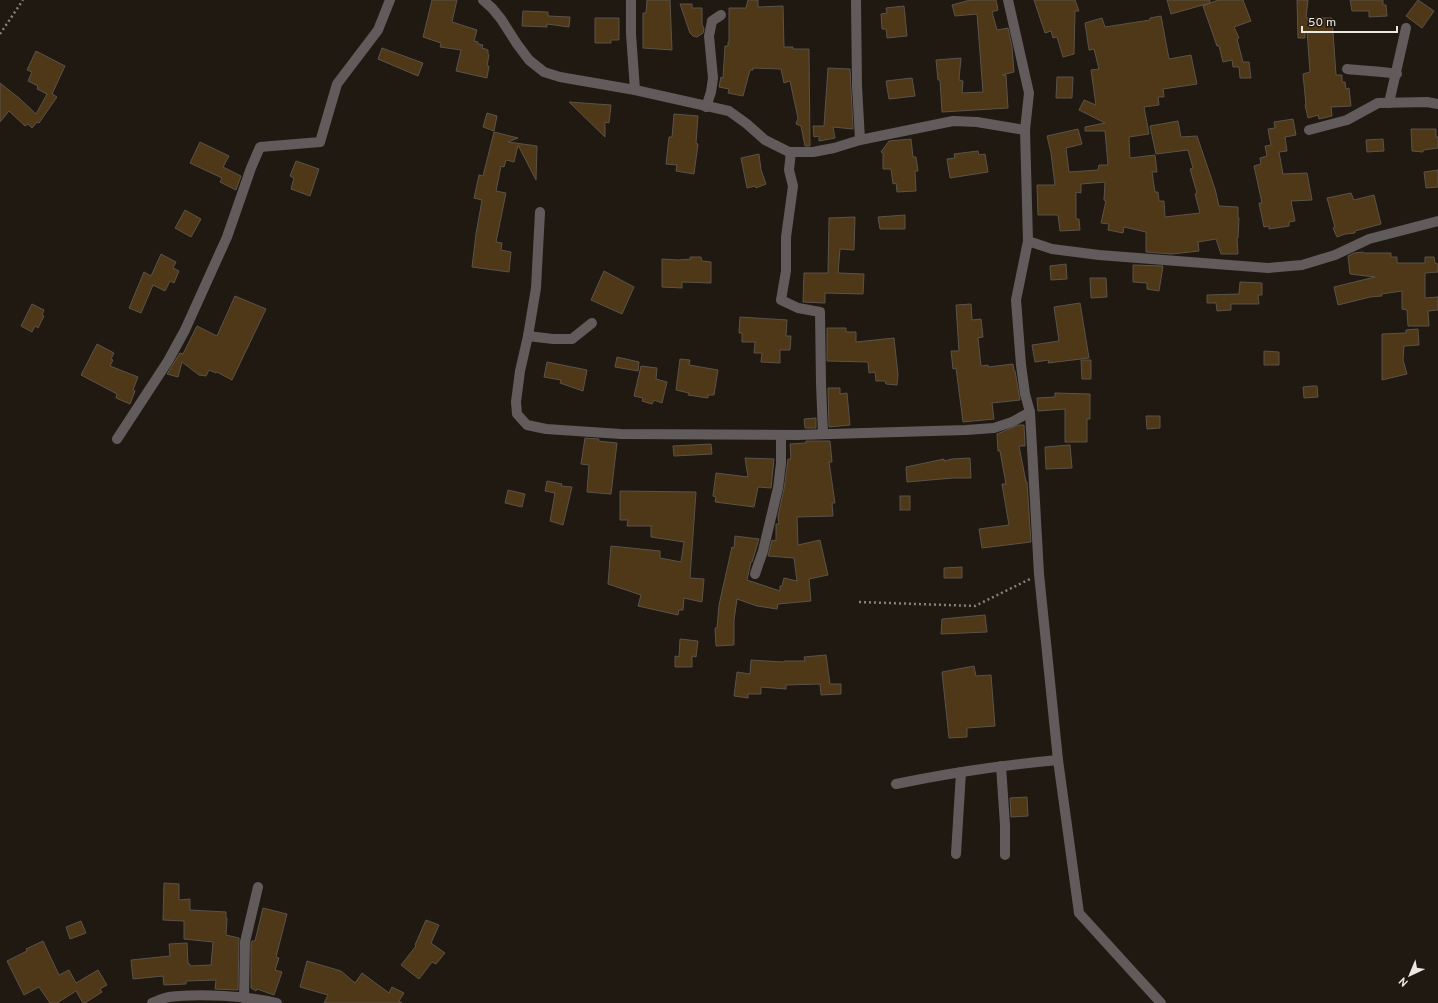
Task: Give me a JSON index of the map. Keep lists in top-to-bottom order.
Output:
{
  "scale_bar": "50 m",
  "north": "bottom left"
}
